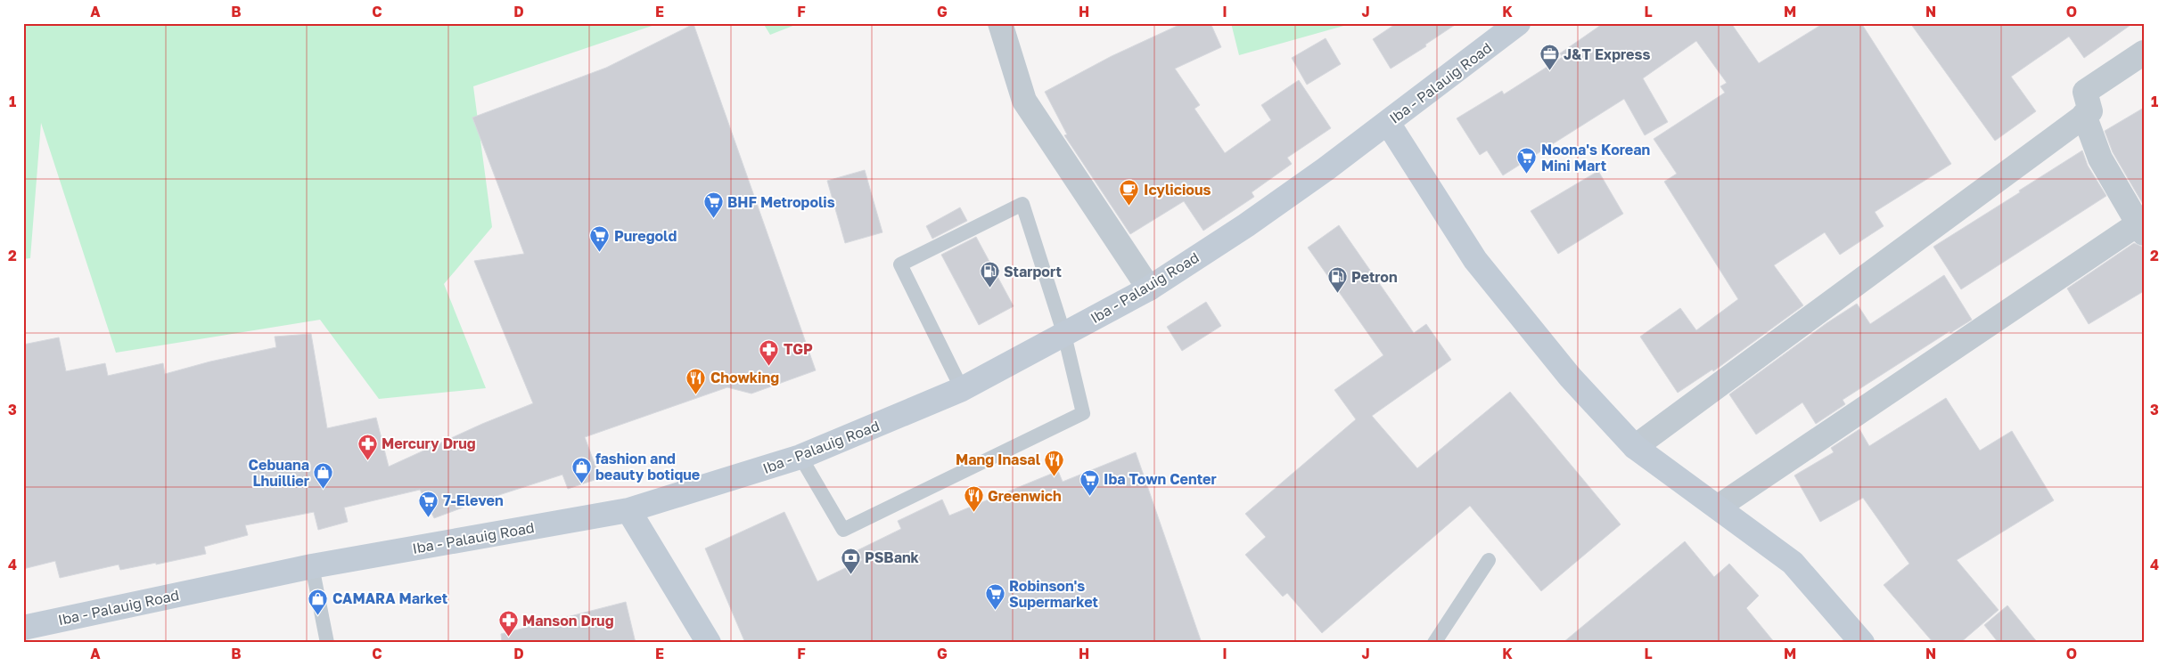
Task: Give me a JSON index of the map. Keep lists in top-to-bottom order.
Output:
{
  "streets": {
    "main road": ["Iba - Palauig Road"]
  },
  "places": {
    "office": ["J&T Express"],
    "supermarket": [
      "Noona's Korean Mini Mart",
      "BHF Metropolis",
      "Puregold",
      "Iba Town Center",
      "7-Eleven",
      "Robinson's Supermarket"
    ],
    "cafe": ["Icylicious"],
    "fuel station": ["Starport", "Petron"],
    "pharmacy": ["TGP", "Mercury Drug", "Manson Drug"],
    "restaurant": ["Chowking", "Mang Inasal", "Greenwich"],
    "shop": ["fashion and beauty botique", "Cebuana Lhuillier", "CAMARA Market"],
    "bank": ["PSBank"]
  },
  "grid": {
    "columns": [
      "A",
      "B",
      "C",
      "D",
      "E",
      "F",
      "G",
      "H",
      "I",
      "J",
      "K",
      "L",
      "M",
      "N",
      "O"
    ],
    "rows": [
      "1",
      "2",
      "3",
      "4"
    ]
  }
}
